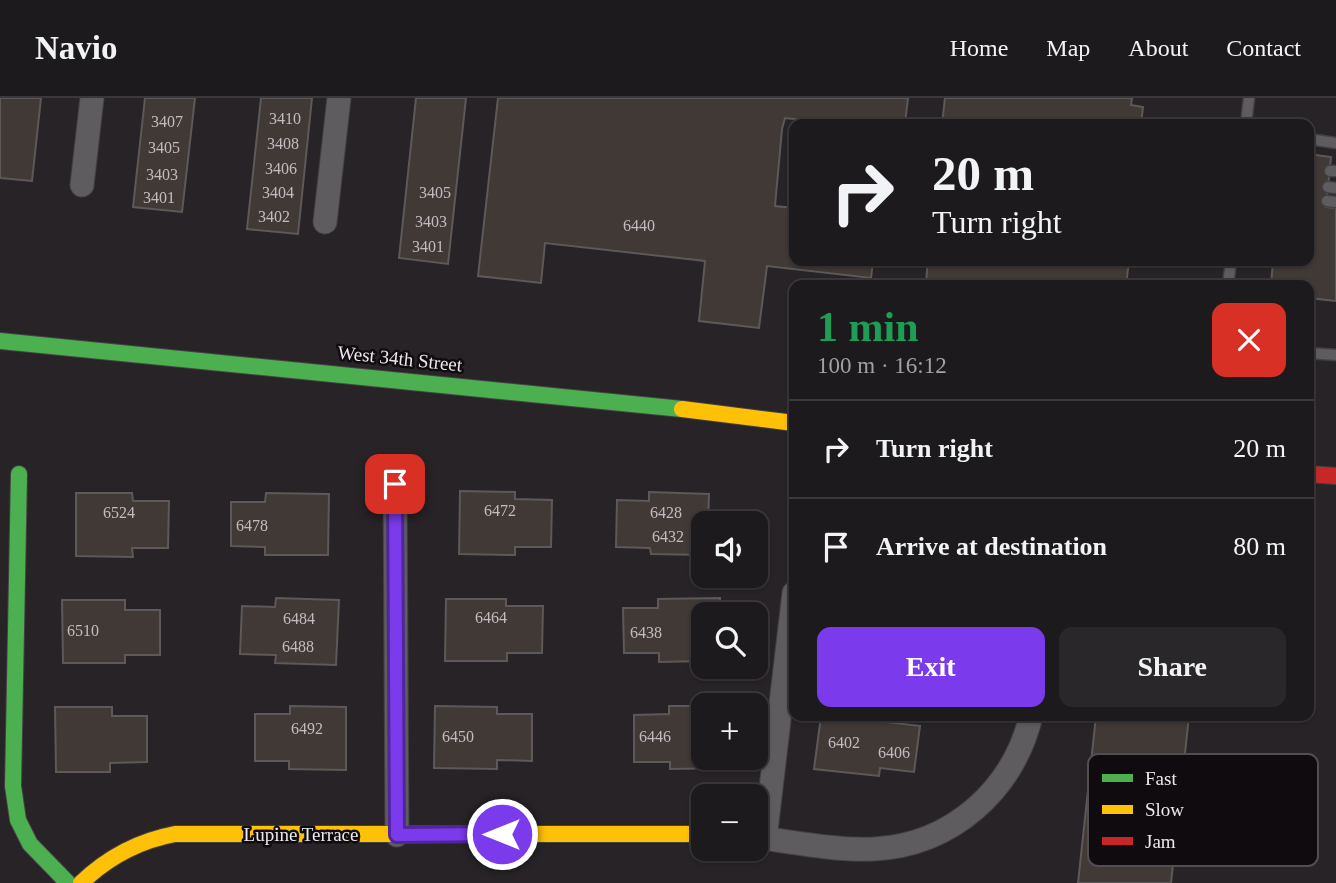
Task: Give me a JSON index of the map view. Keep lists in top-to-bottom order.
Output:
{
  "streets": {
    "street": ["West 34th Street", "Lupine Terrace"]
  },
  "house_numbers": [
    "3410",
    "3407",
    "3408",
    "3405",
    "3406",
    "3403",
    "3404",
    "3405",
    "3401",
    "3402",
    "3403",
    "6440",
    "3401",
    "6472",
    "6524",
    "6428",
    "6478",
    "6432",
    "6464",
    "6484",
    "6510",
    "6438",
    "6488",
    "6492",
    "6450",
    "6446",
    "6402",
    "6406"
  ],
  "legend": ["Fast", "Slow", "Jam"],
  "page": {
    "header": "Navio",
    "nav": [
      "Home",
      "Map",
      "About",
      "Contact"
    ],
    "turn": ["20 m", "Turn right"],
    "heading": ["1 min", "100 m · 16:12"],
    "list": [
      {
        "name": "Turn right",
        "value": "20 m"
      },
      {
        "name": "Arrive at destination",
        "value": "80 m"
      }
    ],
    "map_buttons": ["+", "−"],
    "buttons": ["Exit", "Share"]
  }
}
